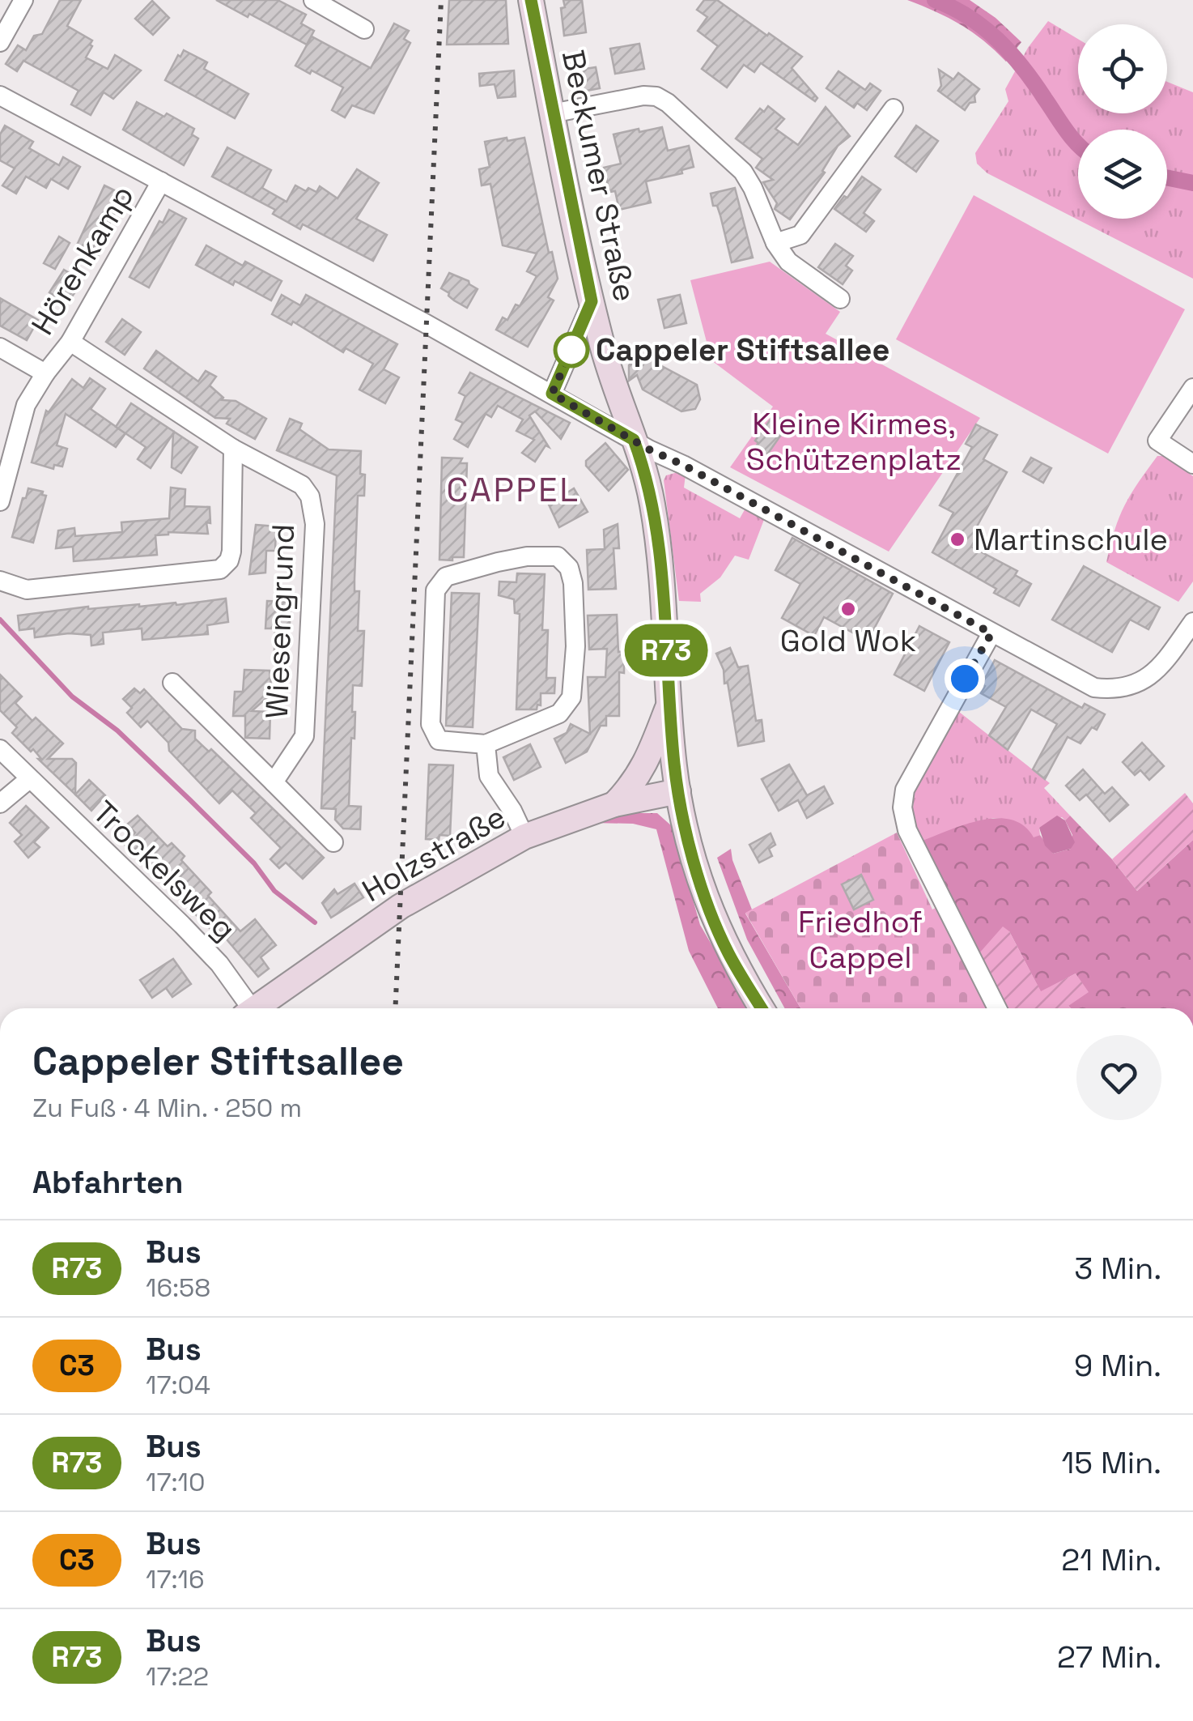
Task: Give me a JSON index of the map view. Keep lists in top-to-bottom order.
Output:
{
  "streets": {
    "main road": ["Beckumer Straße", "Holzstraße"],
    "street": ["Hörenkamp", "Wiesengrund", "Trockelsweg"]
  },
  "crossings": [
    ["Beckumer Straße", "Holzstraße"],
    ["Hörenkamp", "Wiesengrund"]
  ],
  "districts": ["CAPPEL"],
  "parks": ["Kleine Kirmes, Schützenplatz", "Friedhof Cappel"],
  "places": ["Cappeler Stiftsallee", "Martinschule", "Gold Wok"],
  "lines": ["bus line R73"],
  "page": {
    "on_map": "R73",
    "heading": [
      ["Cappeler Stiftsallee", "Zu Fuß · 4 Min. · 250 m"],
      "Abfahrten"
    ],
    "list": [
      {
        "mark": "R73",
        "name": "Bus",
        "note": "16:58",
        "value": "3 Min."
      },
      {
        "mark": "C3",
        "name": "Bus",
        "note": "17:04",
        "value": "9 Min."
      },
      {
        "mark": "R73",
        "name": "Bus",
        "note": "17:10",
        "value": "15 Min."
      },
      {
        "mark": "C3",
        "name": "Bus",
        "note": "17:16",
        "value": "21 Min."
      },
      {
        "mark": "R73",
        "name": "Bus",
        "note": "17:22",
        "value": "27 Min."
      }
    ]
  }
}
